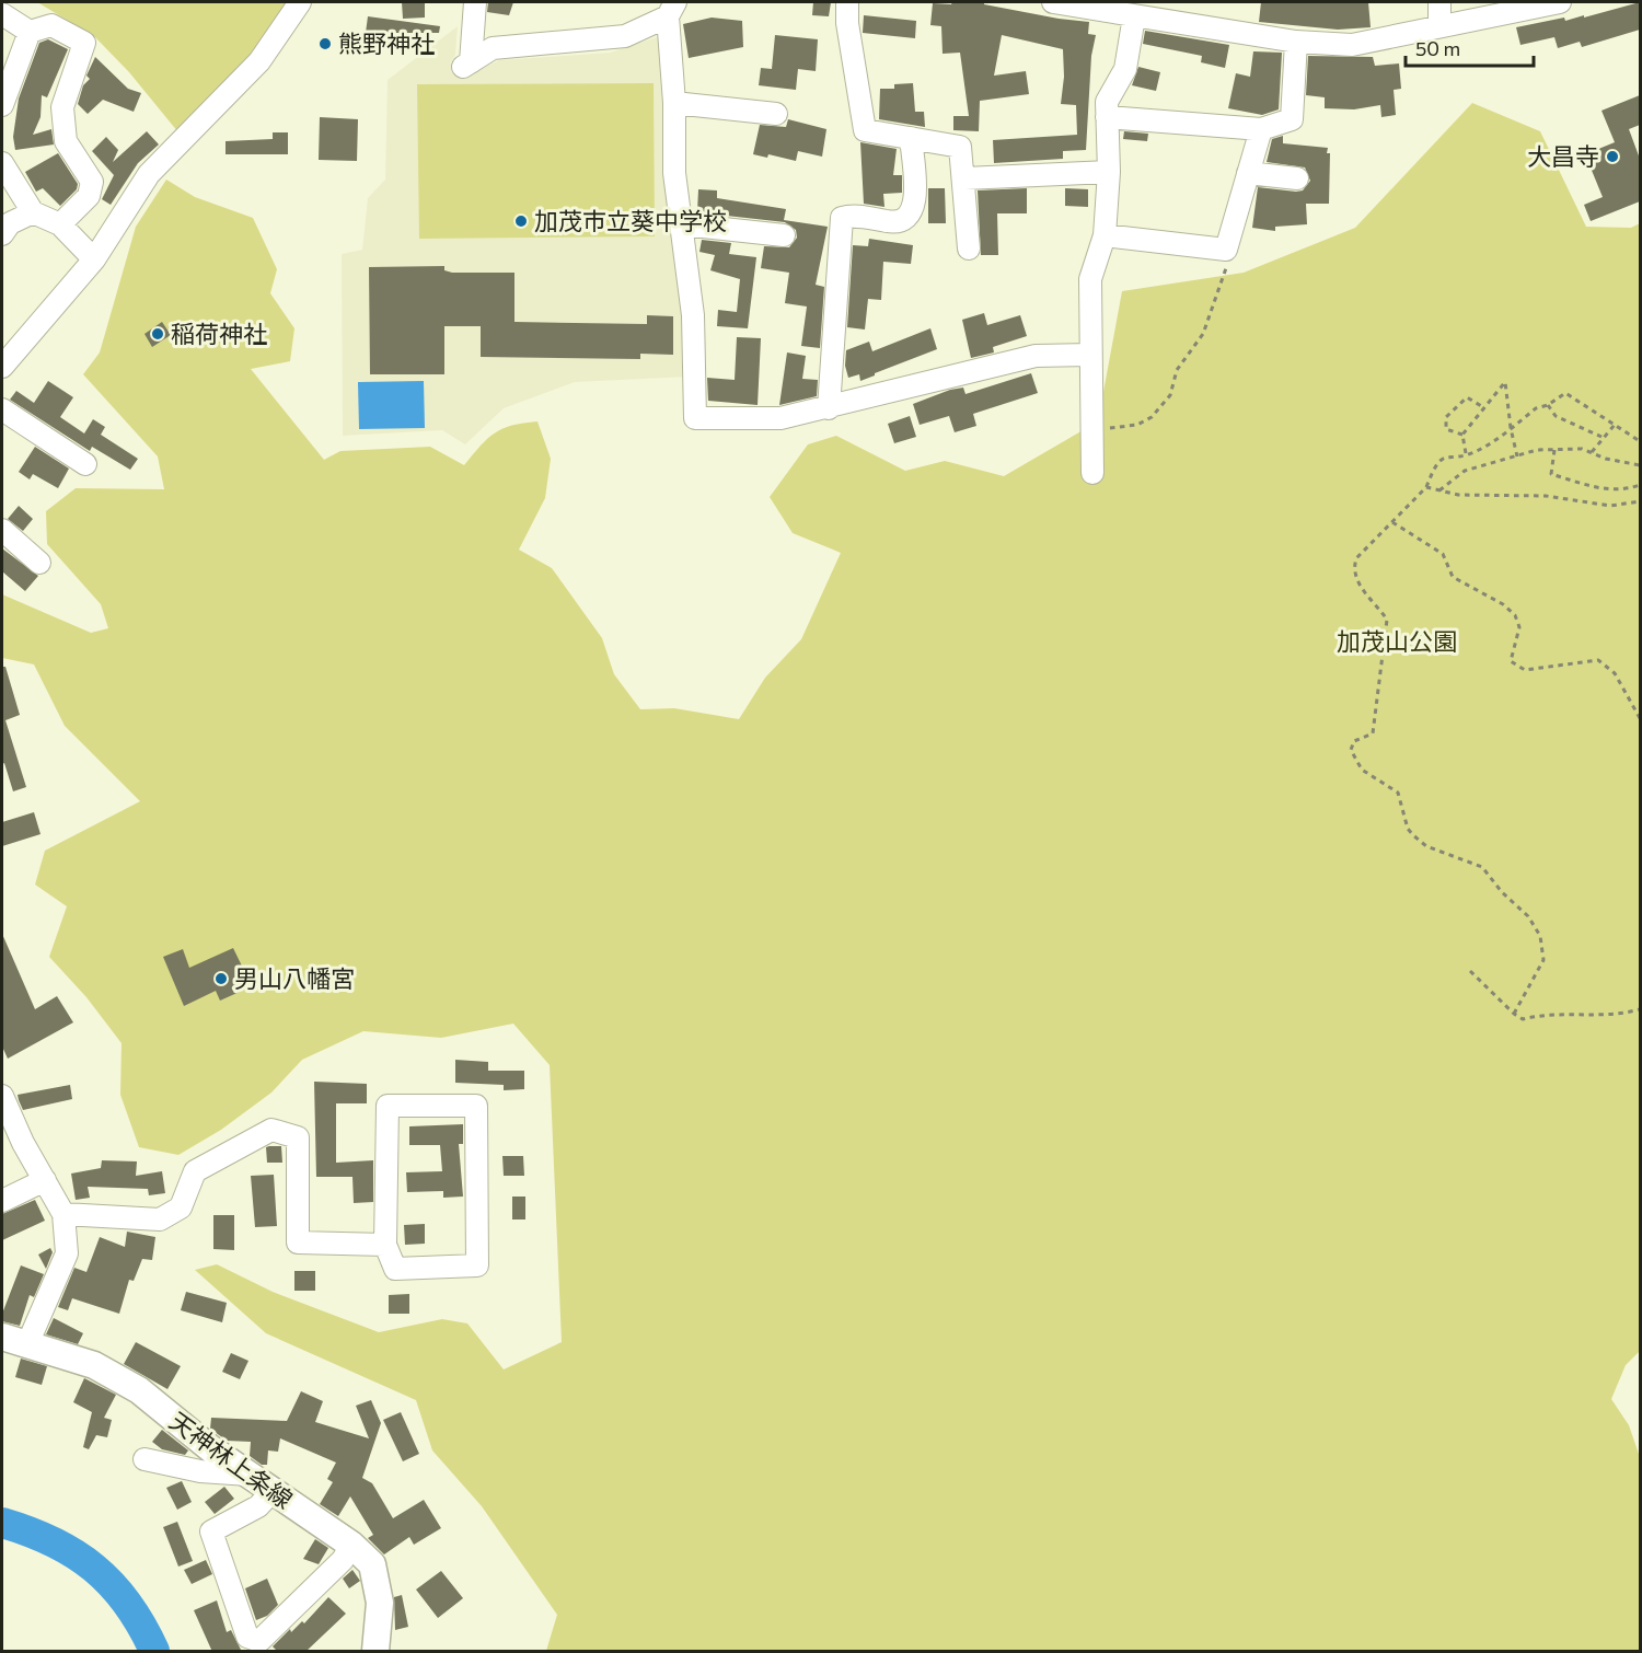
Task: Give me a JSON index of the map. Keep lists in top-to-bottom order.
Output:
{
  "streets": {
    "main road": ["天神林上条線"]
  },
  "parks": ["加茂山公園"],
  "places": [
    "熊野神社",
    "大昌寺",
    "加茂市立葵中学校",
    "稲荷神社",
    "男山八幡宮"
  ],
  "scale_bar": "50 m"
}
